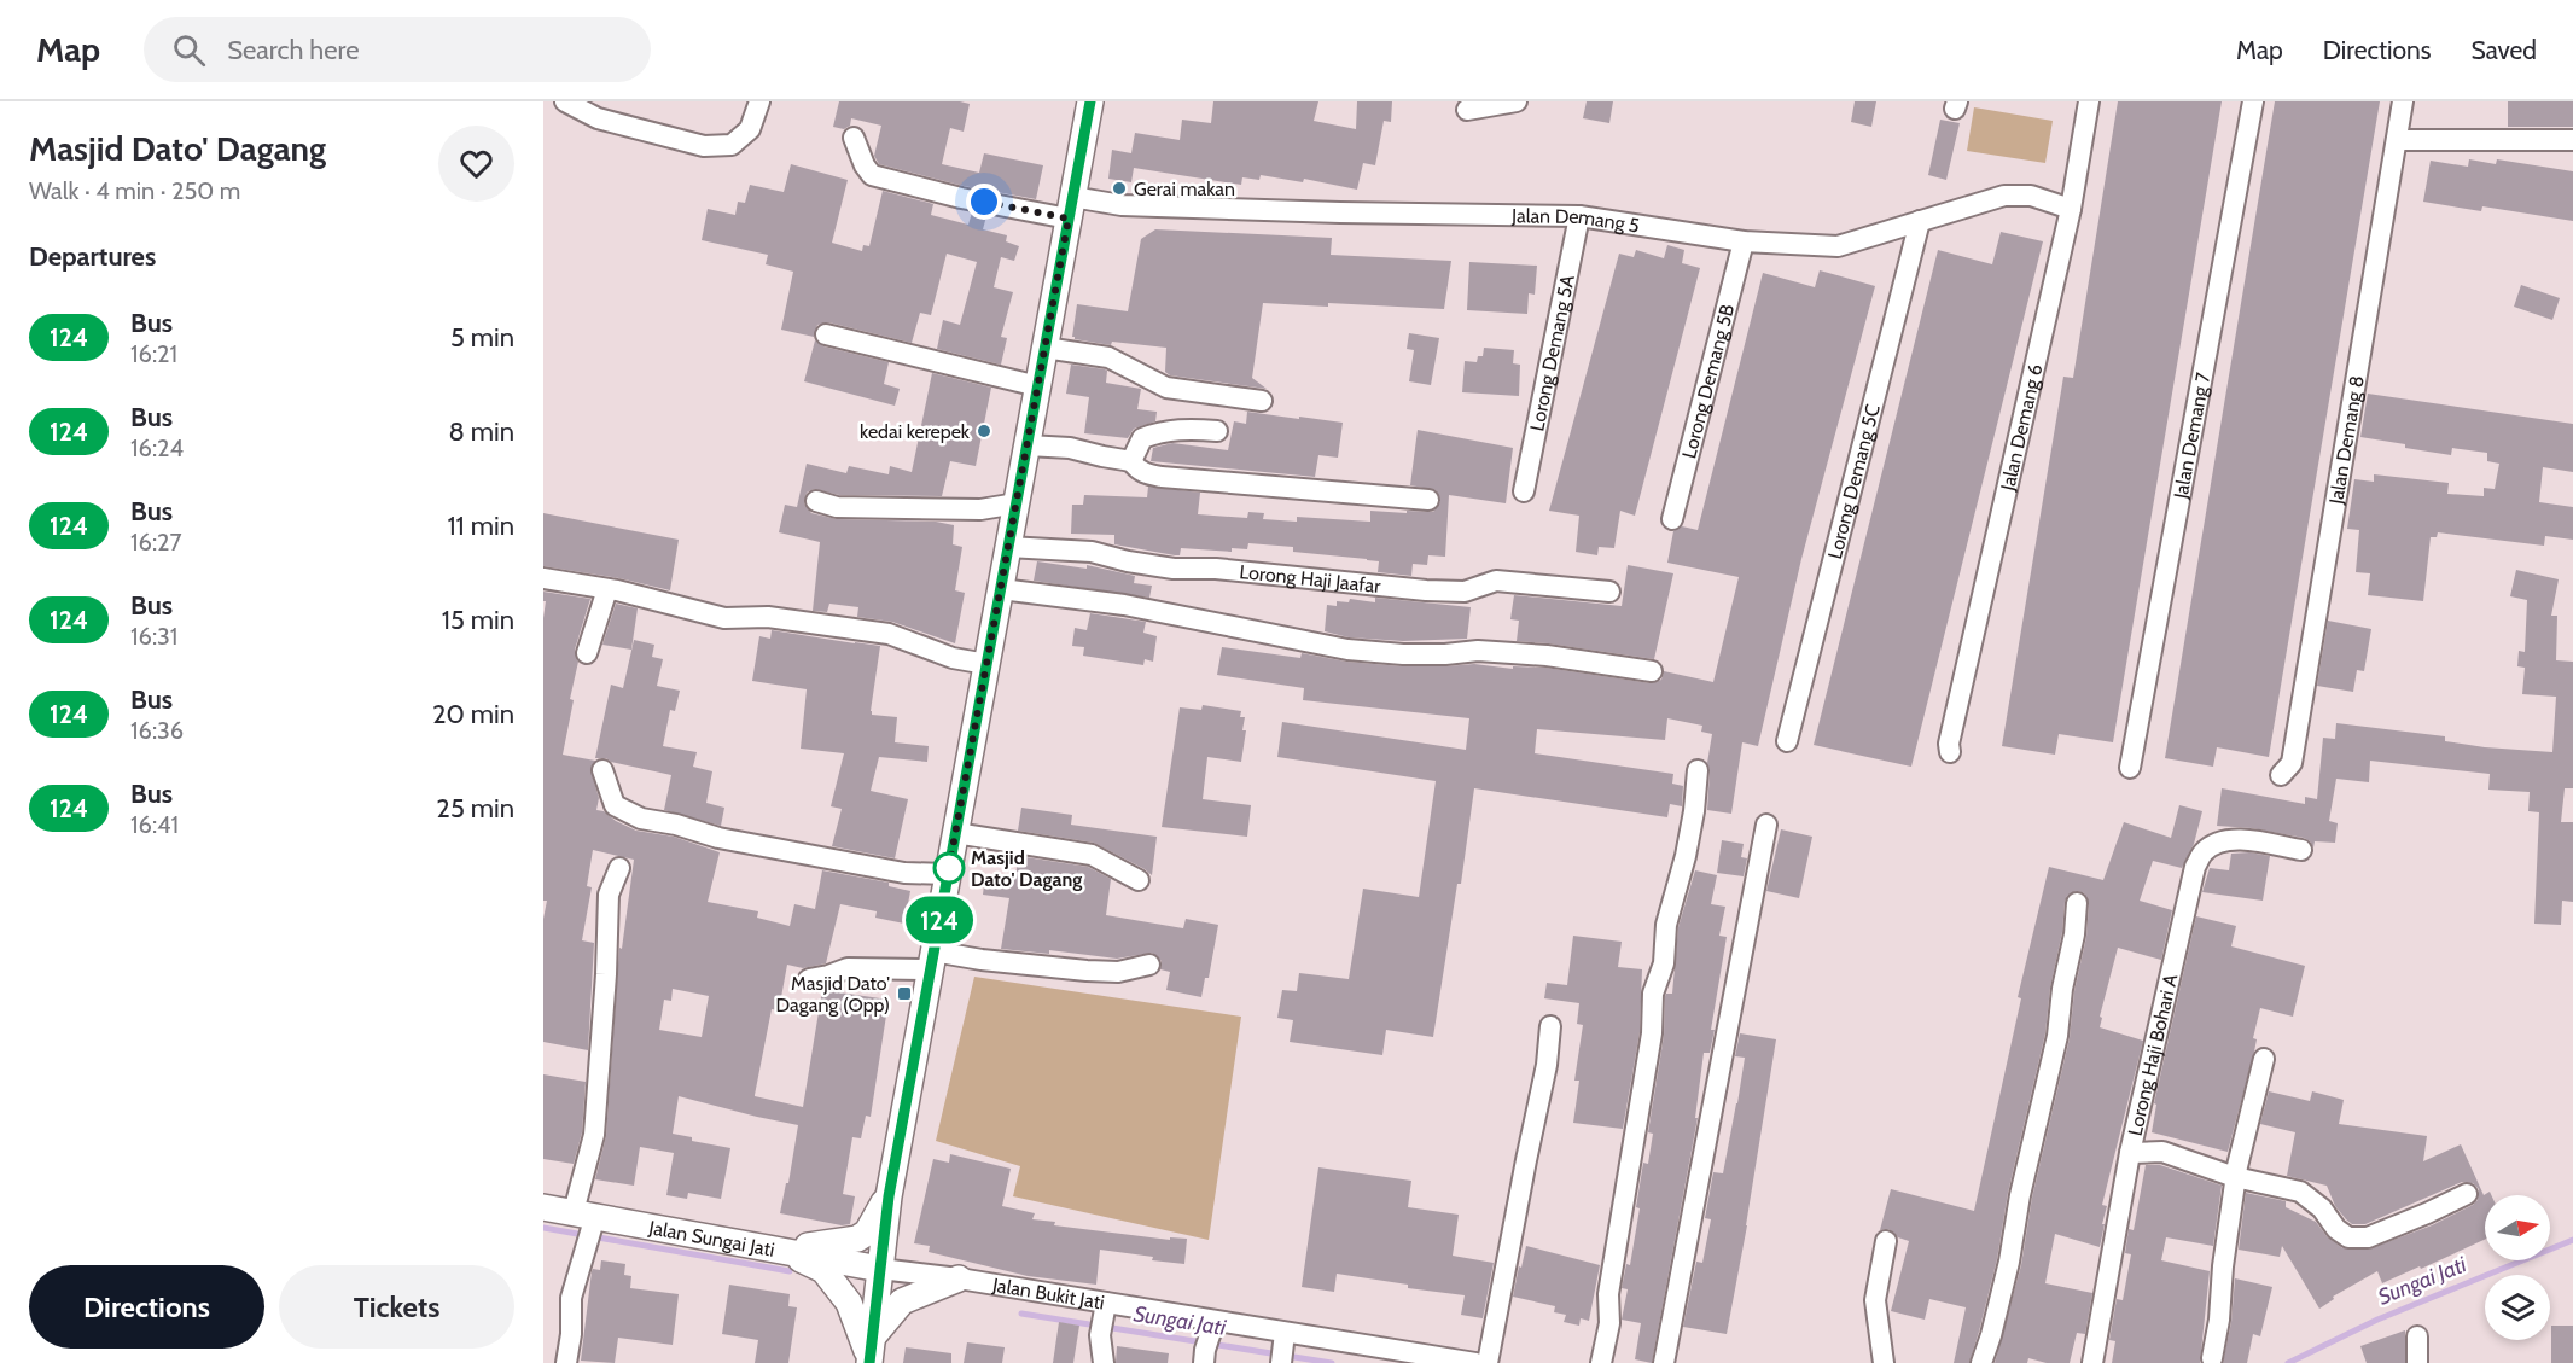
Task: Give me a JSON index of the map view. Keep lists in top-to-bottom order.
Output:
{
  "streets": {
    "main road": ["Jalan Sungai Jati"],
    "street": [
      "Jalan Demang 5",
      "Lorong Demang 5A",
      "Lorong Demang 5B",
      "Jalan Demang 6",
      "Jalan Demang 7",
      "Jalan Demang 8",
      "Lorong Demang 5C",
      "Lorong Haji Jaafar",
      "Lorong Haji Bohari A",
      "Jalan Bukit Jati"
    ]
  },
  "crossings": [
    ["Jalan Demang 5", "Lorong Demang 5A"],
    ["Jalan Demang 5", "Lorong Demang 5B"],
    ["Jalan Demang 5", "Jalan Demang 6"],
    ["Jalan Demang 5", "Lorong Demang 5C"],
    ["Jalan Sungai Jati", "Jalan Bukit Jati"]
  ],
  "water": ["Sungai Jati"],
  "places": {
    "other": ["Gerai makan", "kedai kerepek", "Masjid Dato' Dagang"],
    "transit": ["Masjid Dato' Dagang (Opp)"]
  },
  "lines": ["bus line 124"],
  "north": "right",
  "page": {
    "header": "Map",
    "search": "Search here",
    "nav": ["Map", "Directions", "Saved"],
    "heading": [
      ["Masjid Dato' Dagang", "Walk · 4 min · 250 m"],
      "Departures"
    ],
    "on_map": "124",
    "list": [
      {
        "mark": "124",
        "name": "Bus",
        "note": "16:21",
        "value": "5 min"
      },
      {
        "mark": "124",
        "name": "Bus",
        "note": "16:24",
        "value": "8 min"
      },
      {
        "mark": "124",
        "name": "Bus",
        "note": "16:27",
        "value": "11 min"
      },
      {
        "mark": "124",
        "name": "Bus",
        "note": "16:31",
        "value": "15 min"
      },
      {
        "mark": "124",
        "name": "Bus",
        "note": "16:36",
        "value": "20 min"
      },
      {
        "mark": "124",
        "name": "Bus",
        "note": "16:41",
        "value": "25 min"
      }
    ],
    "buttons": ["Directions", "Tickets"]
  }
}
